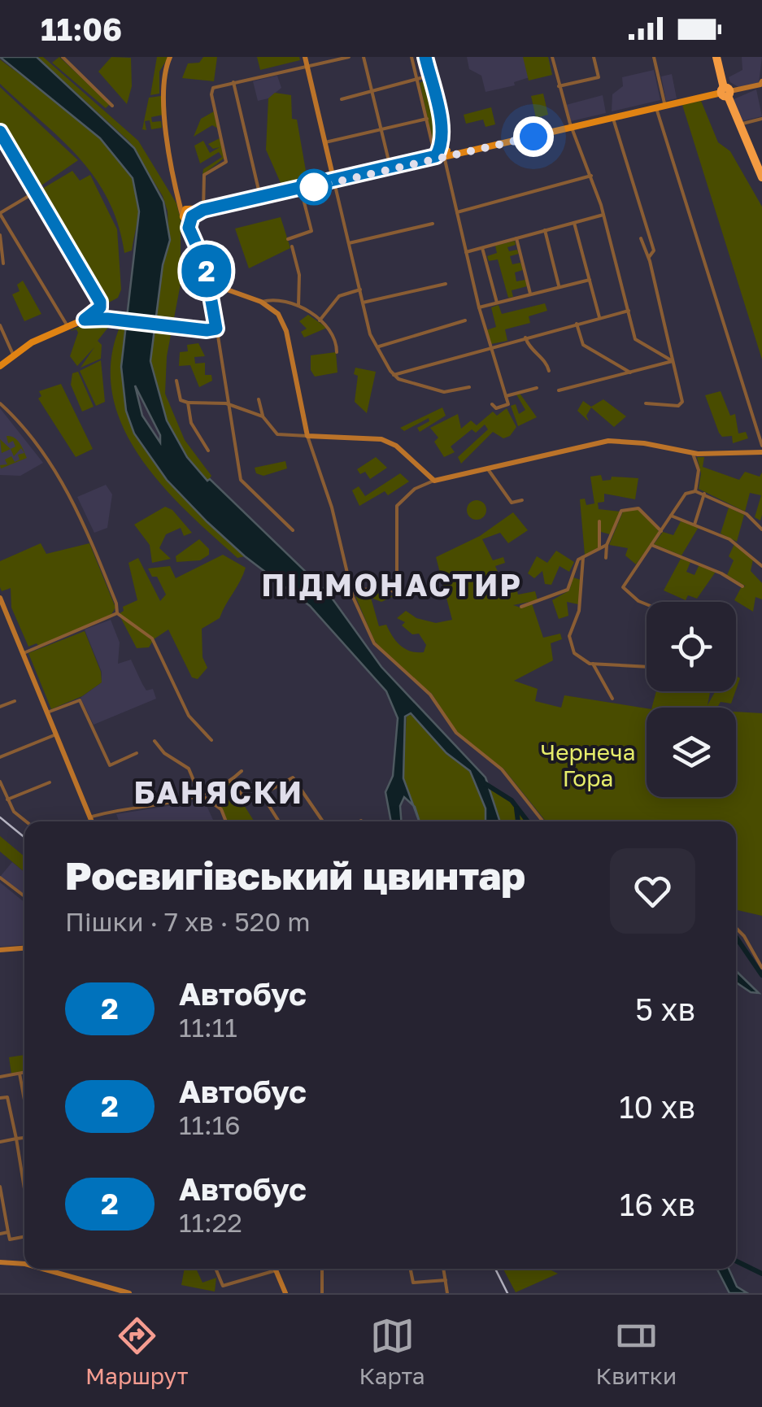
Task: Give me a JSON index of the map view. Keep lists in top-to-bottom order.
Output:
{
  "districts": ["ПІДМОНАСТИР", "БАНЯСКИ"],
  "parks": ["Чернеча Гора"],
  "lines": ["bus line 2"],
  "page": {
    "status": "11:06",
    "on_map": "2",
    "heading": ["Росвигівський цвинтар", "Пішки · 7 хв · 520 m"],
    "list": [
      {
        "mark": "2",
        "name": "Автобус",
        "note": "11:11",
        "value": "5 хв"
      },
      {
        "mark": "2",
        "name": "Автобус",
        "note": "11:16",
        "value": "10 хв"
      },
      {
        "mark": "2",
        "name": "Автобус",
        "note": "11:22",
        "value": "16 хв"
      }
    ],
    "tabs": ["Маршрут", "Карта", "Квитки"]
  }
}
